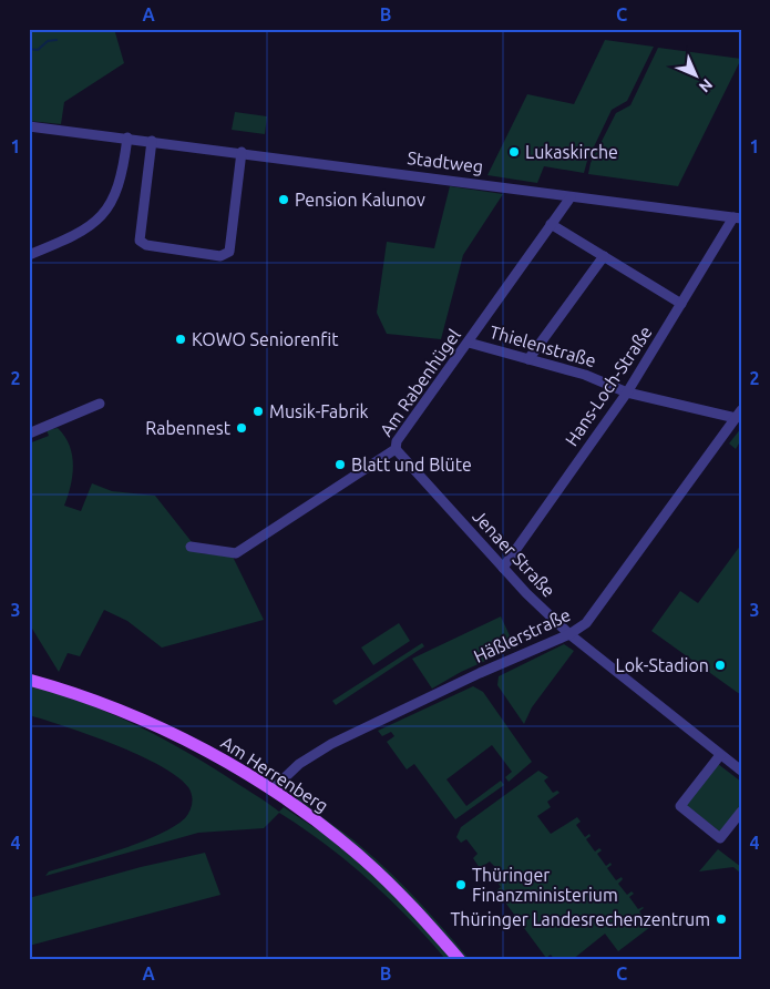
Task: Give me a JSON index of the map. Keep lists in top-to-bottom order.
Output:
{
  "streets": {
    "main road": ["Am Herrenberg"],
    "street": [
      "Stadtweg",
      "Thielenstraße",
      "Am Rabenhügel",
      "Hans-Loch-Straße",
      "Jenaer Straße",
      "Häßlerstraße"
    ]
  },
  "crossings": [
    ["Stadtweg", "Am Rabenhügel"],
    ["Stadtweg", "Hans-Loch-Straße"],
    ["Thielenstraße", "Am Rabenhügel"],
    ["Thielenstraße", "Hans-Loch-Straße"],
    ["Thielenstraße", "Häßlerstraße"],
    ["Am Rabenhügel", "Jenaer Straße"],
    ["Hans-Loch-Straße", "Jenaer Straße"],
    ["Jenaer Straße", "Häßlerstraße"],
    ["Häßlerstraße", "Am Herrenberg"]
  ],
  "places": [
    "Lukaskirche",
    "Pension Kalunov",
    "KOWO Seniorenfit",
    "Musik-Fabrik",
    "Rabennest",
    "Blatt und Blüte",
    "Lok-Stadion",
    "Thüringer Finanzministerium",
    "Thüringer Landesrechenzentrum"
  ],
  "north": "bottom right",
  "grid": {
    "columns": ["A", "B", "C"],
    "rows": [
      "1",
      "2",
      "3",
      "4"
    ]
  }
}
